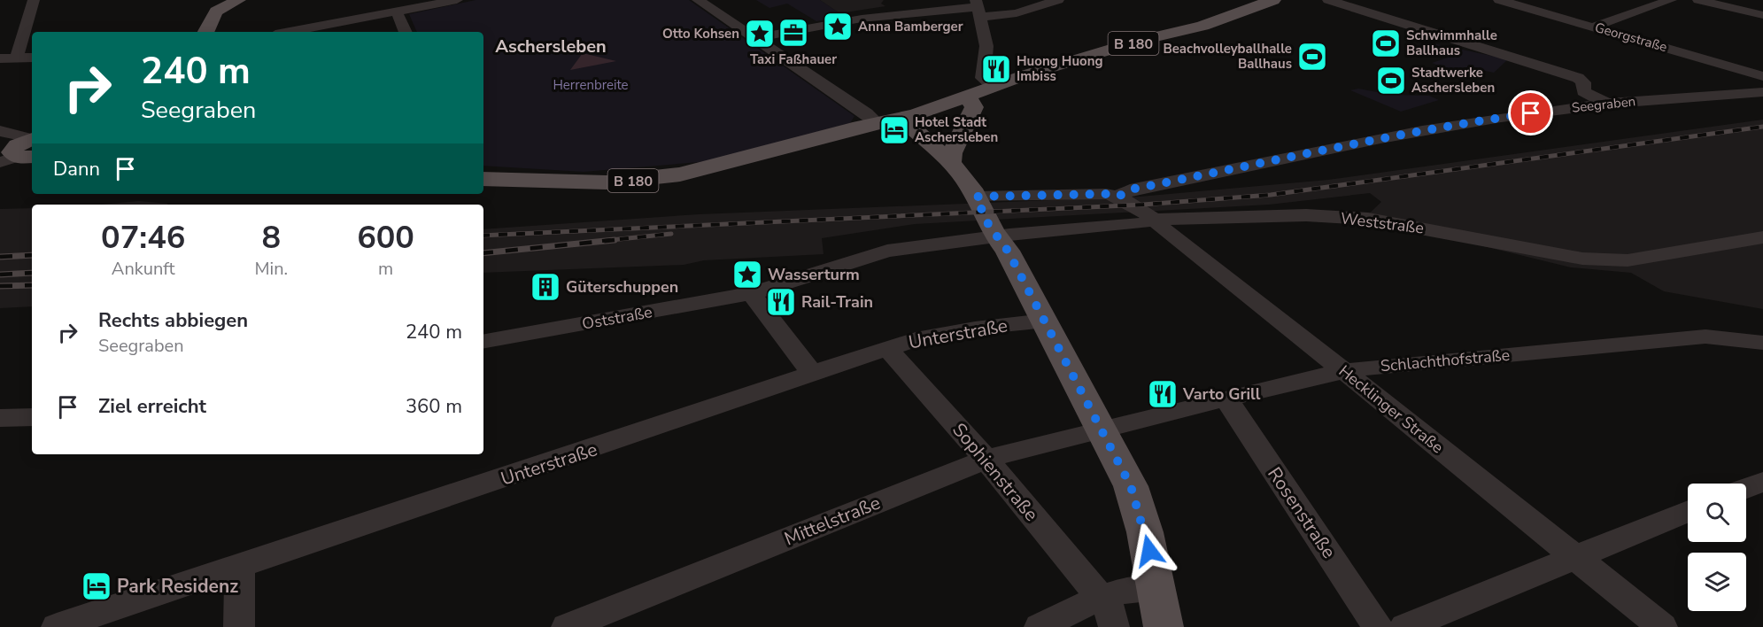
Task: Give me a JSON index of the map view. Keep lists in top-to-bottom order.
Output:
{
  "streets": {
    "main road": ["B 180"],
    "street": [
      "Georgstraße",
      "Seegraben",
      "Weststraße",
      "Oststraße",
      "Unterstraße",
      "Schlachthofstraße",
      "Hecklinger Straße",
      "Sophienstraße",
      "Rosenstraße",
      "Mittelstraße"
    ]
  },
  "crossings": [
    ["Seegraben", "Hecklinger Straße"],
    ["Weststraße", "Oststraße"],
    ["Weststraße", "Hecklinger Straße"],
    ["Unterstraße", "Sophienstraße"],
    ["Schlachthofstraße", "Hecklinger Straße"],
    ["Schlachthofstraße", "Rosenstraße"],
    ["Schlachthofstraße", "Mittelstraße"],
    ["Sophienstraße", "Mittelstraße"]
  ],
  "districts": ["Aschersleben"],
  "parks": ["Herrenbreite"],
  "places": {
    "place": ["Anna Bamberger", "Otto Kohsen", "Wasserturm"],
    "office": ["Taxi Faßhauer"],
    "sports": ["Schwimmhalle Ballhaus", "Beachvolleyballhalle Ballhaus", "Stadtwerke Aschersleben"],
    "restaurant": ["Huong Huong Imbiss", "Rail-Train", "Varto Grill"],
    "hotel": ["Hotel Stadt Aschersleben", "Park Residenz"],
    "building": ["Güterschuppen"]
  },
  "page": {
    "turn": ["240 m", "Seegraben"],
    "then": "Dann",
    "eta": [
      "07:46",
      "Ankunft",
      "8",
      "Min.",
      "600",
      "m"
    ],
    "list": [
      {
        "name": "Rechts abbiegen",
        "note": "Seegraben",
        "value": "240 m"
      },
      {
        "name": "Ziel erreicht",
        "value": "360 m"
      }
    ]
  }
}
